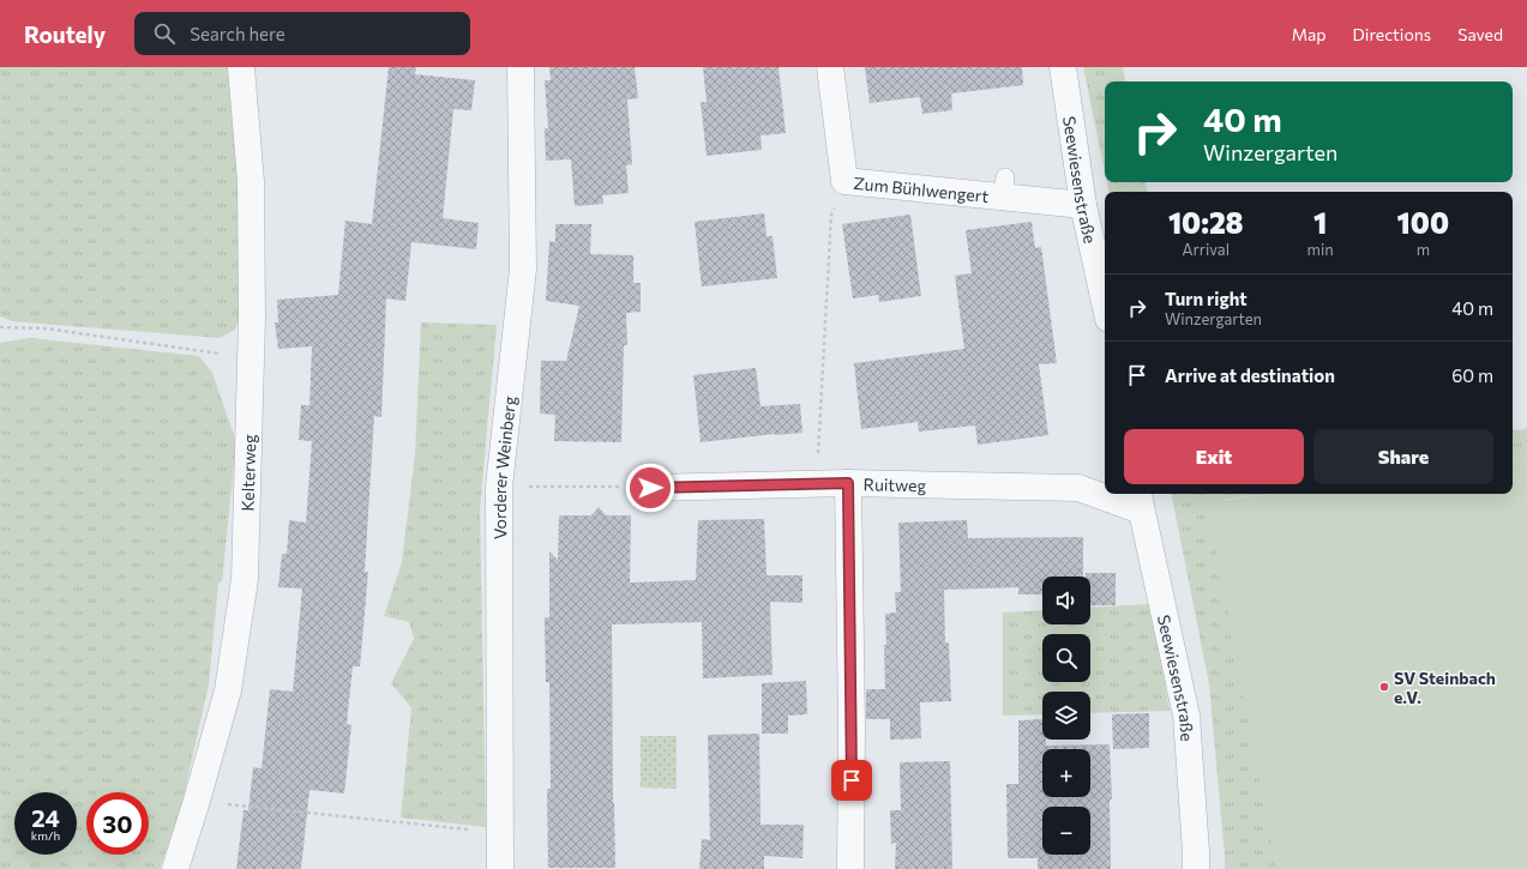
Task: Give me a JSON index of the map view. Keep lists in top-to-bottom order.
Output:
{
  "streets": {
    "street": [
      "Seewiesenstraße",
      "Zum Bühlwengert",
      "Vorderer Weinberg",
      "Kelterweg",
      "Ruitweg"
    ]
  },
  "crossings": [
    ["Seewiesenstraße", "Zum Bühlwengert"],
    ["Seewiesenstraße", "Ruitweg"]
  ],
  "places": ["SV Steinbach e.V."],
  "page": {
    "header": "Routely",
    "search": "Search here",
    "nav": ["Map", "Directions", "Saved"],
    "turn": ["40 m", "Winzergarten"],
    "eta": [
      "10:28",
      "Arrival",
      "1",
      "min",
      "100",
      "m"
    ],
    "list": [
      {
        "name": "Turn right",
        "note": "Winzergarten",
        "value": "40 m"
      },
      {
        "name": "Arrive at destination",
        "value": "60 m"
      }
    ],
    "buttons": ["Exit", "Share"],
    "map_buttons": ["+", "−"],
    "speed": "24 km/h",
    "limit": "30"
  }
}
